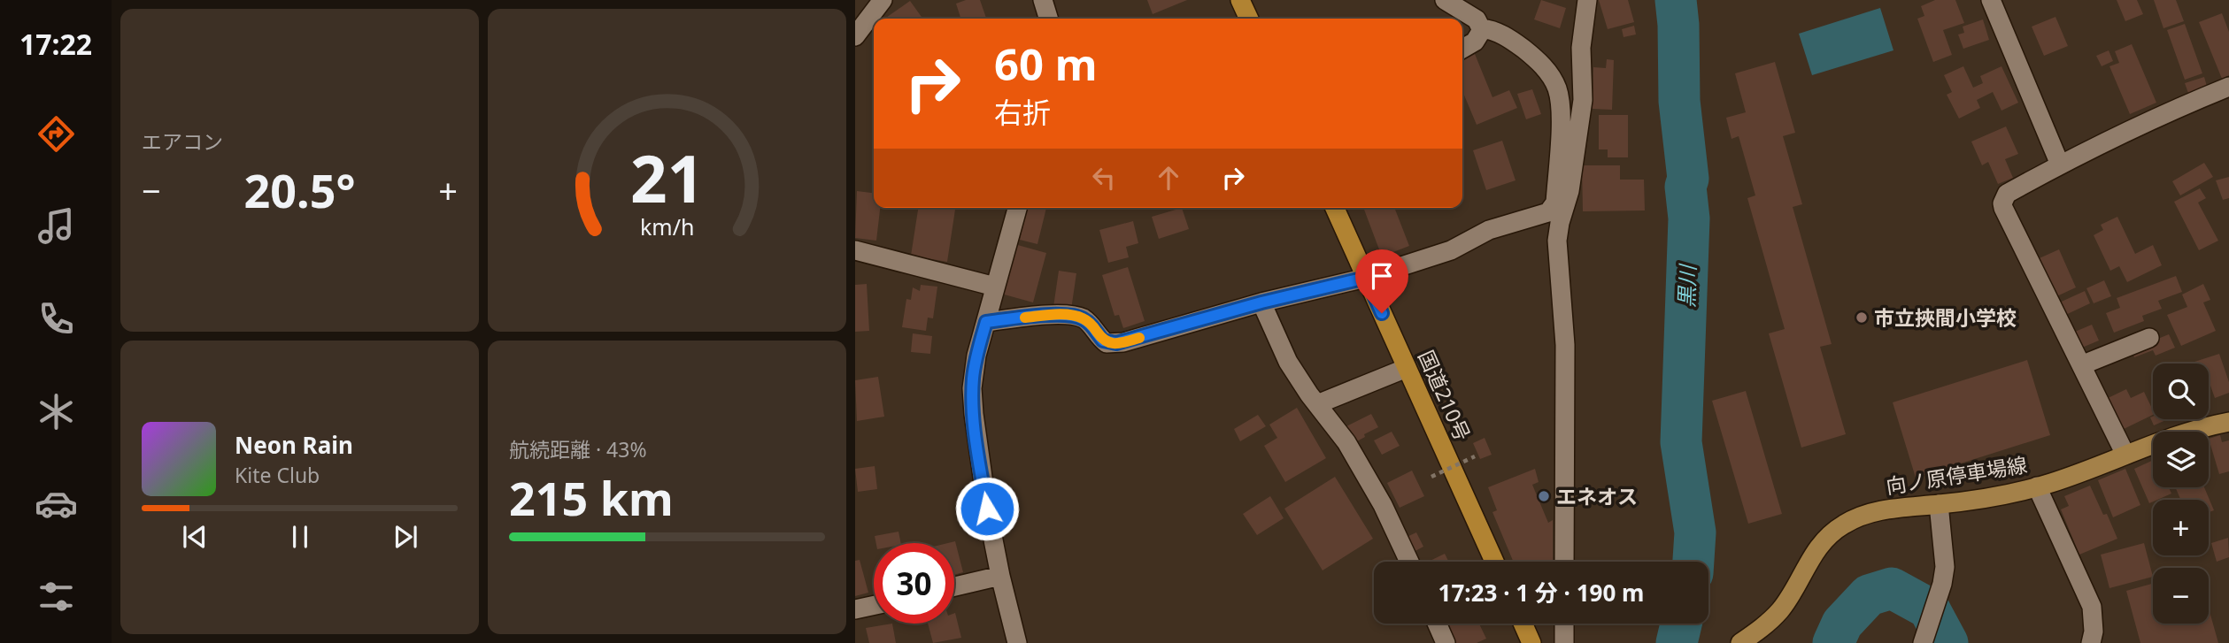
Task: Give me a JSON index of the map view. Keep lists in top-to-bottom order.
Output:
{
  "streets": {
    "highway": ["国道210号"],
    "main road": ["向ノ原停車場線"]
  },
  "water": ["黒川"],
  "places": ["市立挾間小学校", "エネオス"],
  "page": {
    "tabs": "17:22",
    "tile": [
      "エアコン",
      ["航続距離 · 43%", "215 km"]
    ],
    "turn": ["60 m", "右折"],
    "heat": ["−", "20.5°", "+"],
    "map_buttons": ["+", "−"],
    "song": ["Neon Rain", "Kite Club"],
    "limit": "30",
    "trip": "17:23 · 1 分 · 190 m",
    "gauge": ["21", "km/h"]
  }
}
